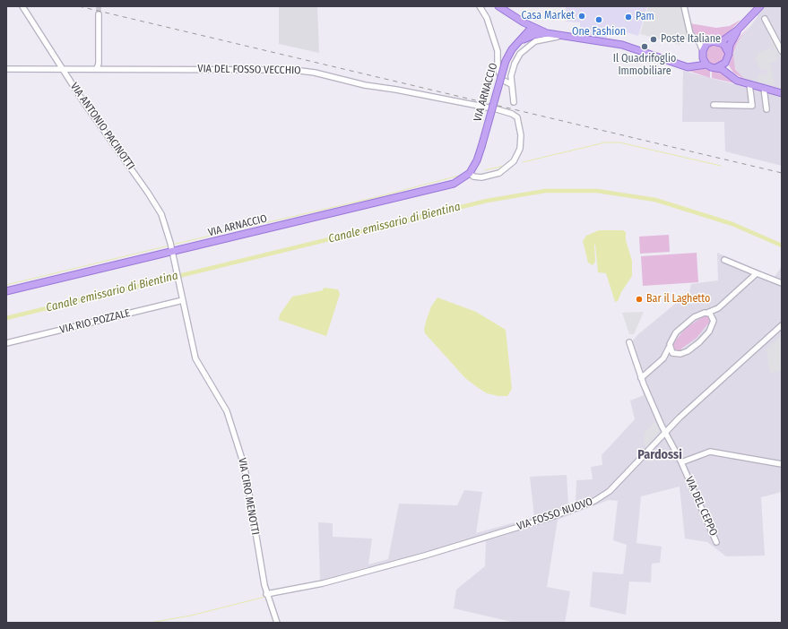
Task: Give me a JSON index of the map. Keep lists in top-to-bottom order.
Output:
{
  "streets": {
    "main road": ["VIA ARNACCIO"],
    "street": [
      "VIA DEL FOSSO VECCHIO",
      "VIA ANTONIO PACINOTTI",
      "VIA RIO POZZALE",
      "VIA CIRO MENOTTI",
      "VIA DEL CEPPO",
      "VIA FOSSO NUOVO"
    ]
  },
  "crossings": [
    ["VIA DEL FOSSO VECCHIO", "VIA ANTONIO PACINOTTI"],
    ["VIA ARNACCIO", "VIA ANTONIO PACINOTTI"],
    ["VIA ARNACCIO", "VIA CIRO MENOTTI"],
    ["VIA ANTONIO PACINOTTI", "VIA CIRO MENOTTI"],
    ["VIA RIO POZZALE", "VIA CIRO MENOTTI"],
    ["VIA CIRO MENOTTI", "VIA FOSSO NUOVO"],
    ["VIA DEL CEPPO", "VIA FOSSO NUOVO"]
  ],
  "districts": ["Pardossi"],
  "water": ["Canale emissario di Bientina"],
  "places": [
    "Casa Market",
    "Pam",
    "One Fashion",
    "Poste Italiane",
    "Il Quadrifoglio Immobiliare",
    "Bar il Laghetto"
  ]
}
